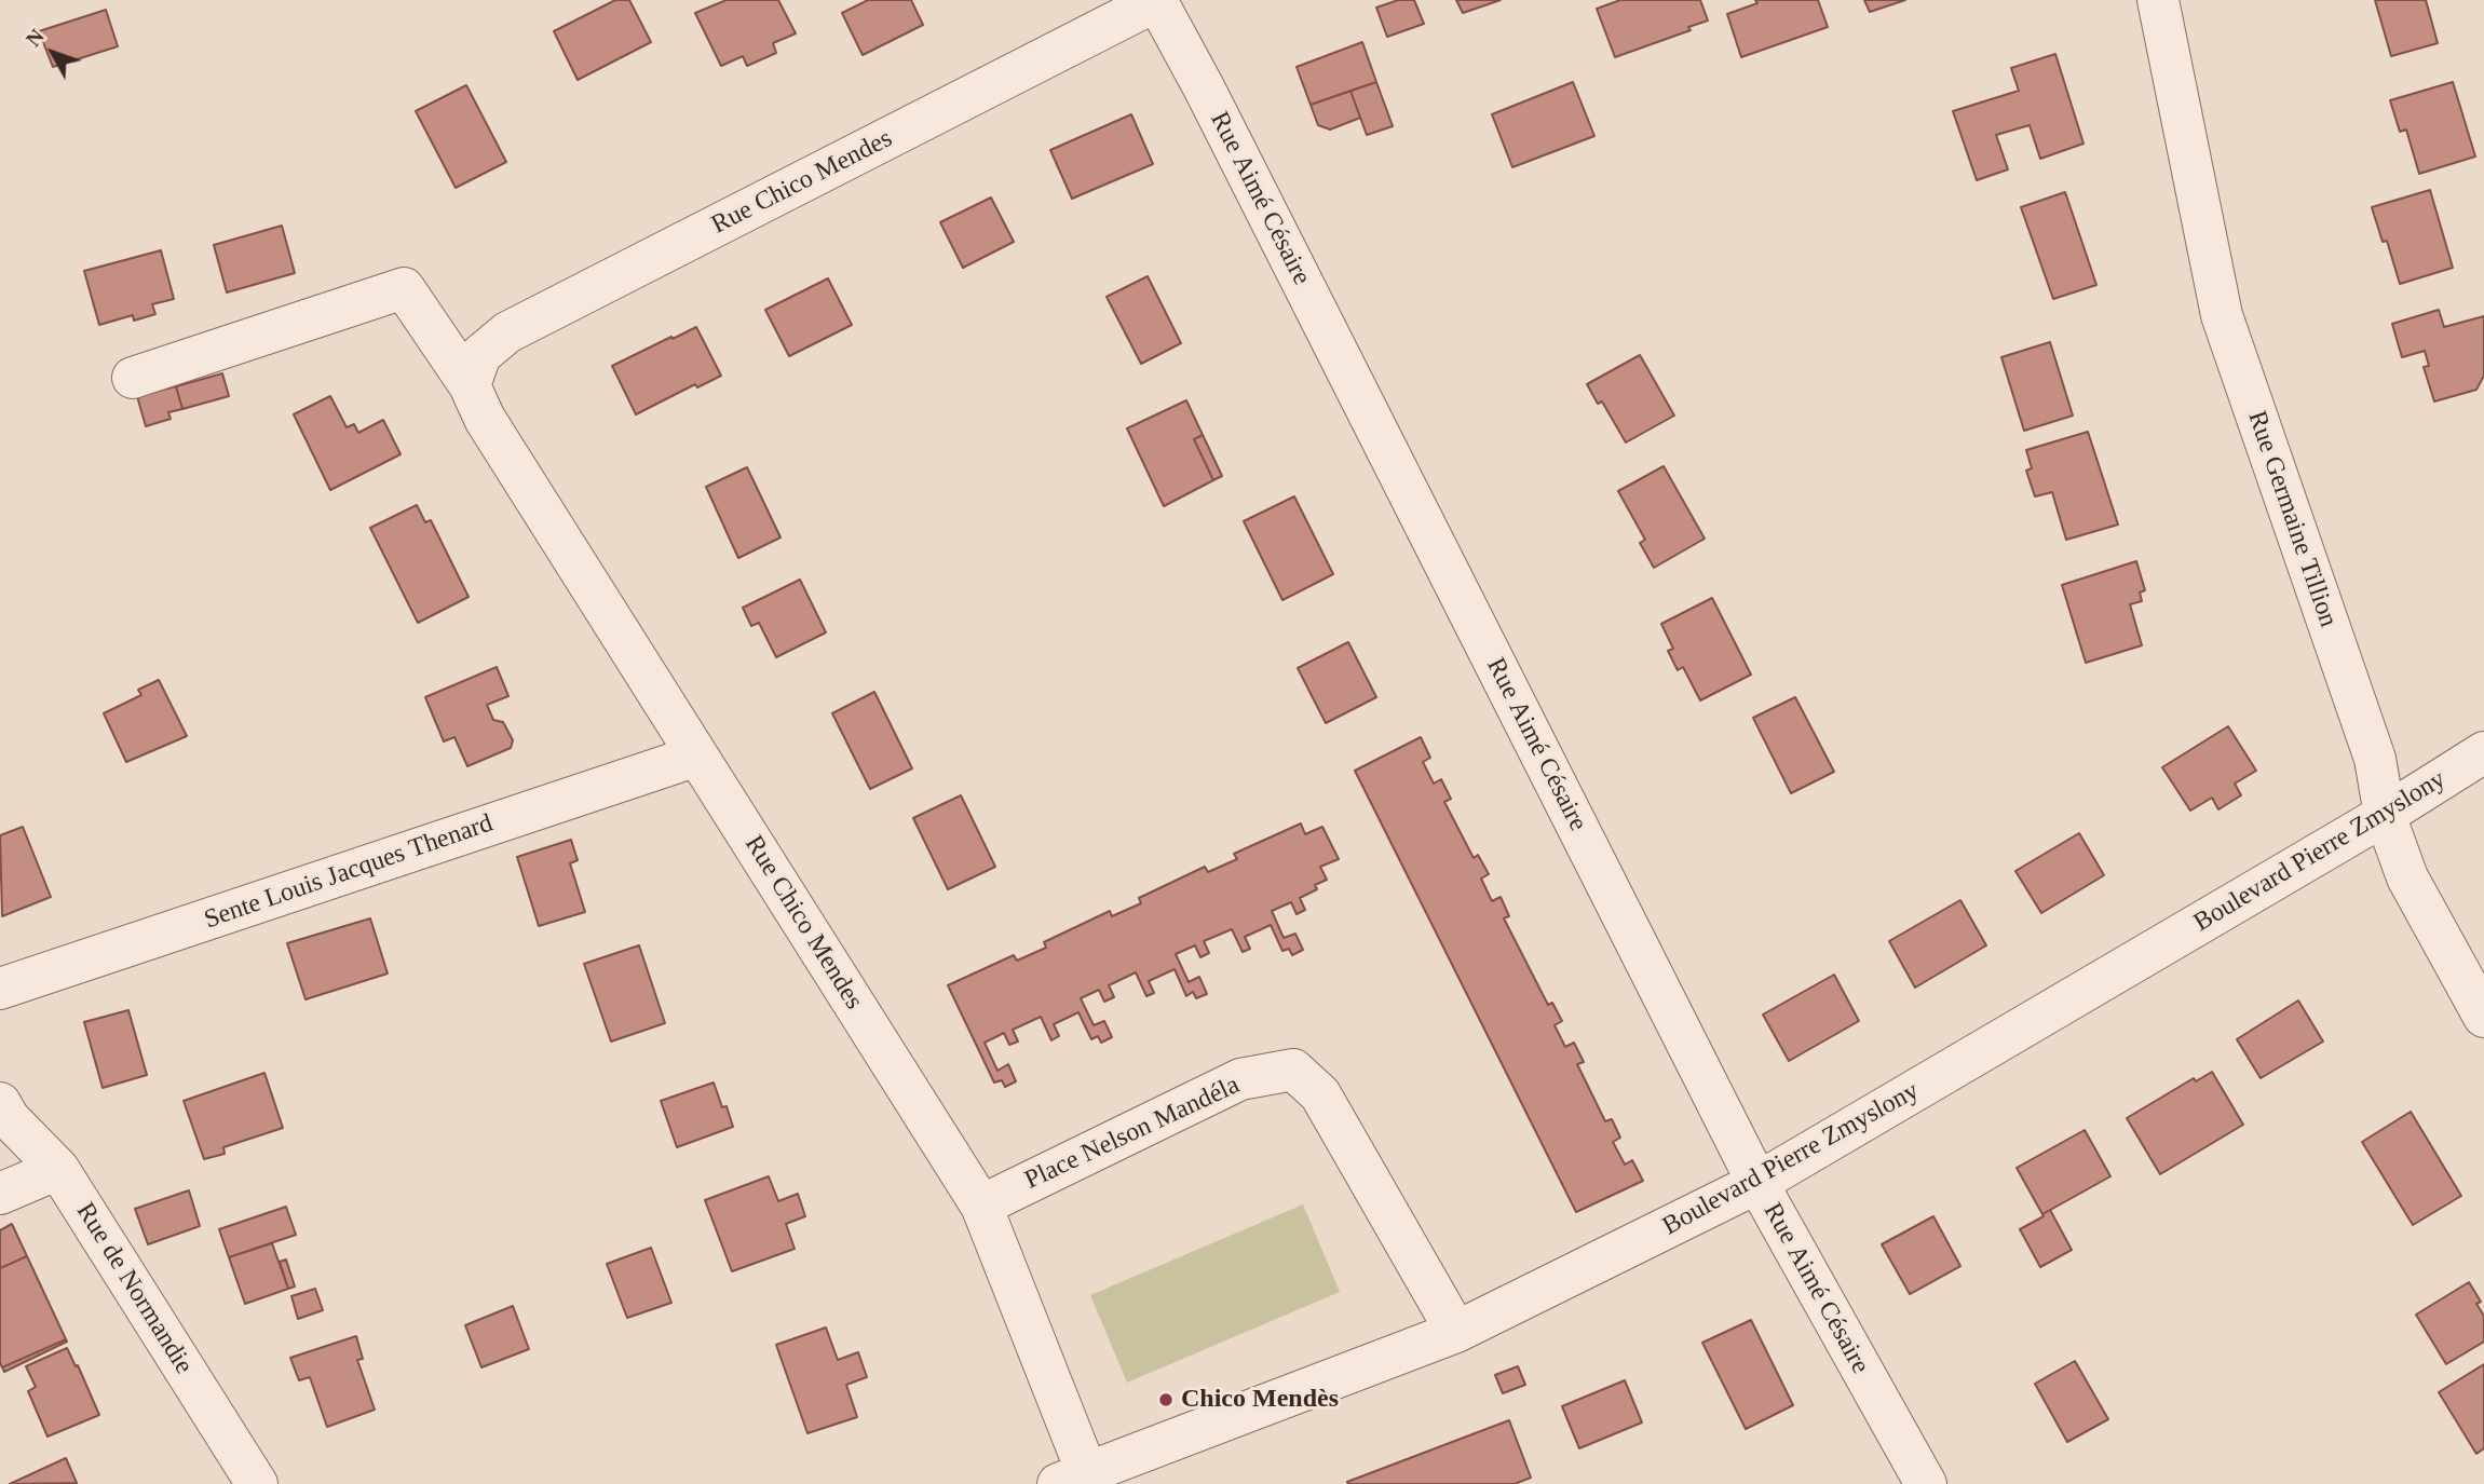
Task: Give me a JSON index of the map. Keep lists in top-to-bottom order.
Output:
{
  "streets": {
    "street": [
      "Rue Chico Mendes",
      "Rue Aimé Césaire",
      "Rue Germaine Tillion",
      "Boulevard Pierre Zmyslony",
      "Sente Louis Jacques Thenard",
      "Place Nelson Mandéla",
      "Rue de Normandie"
    ]
  },
  "crossings": [
    ["Rue Chico Mendes", "Rue Aimé Césaire"],
    ["Rue Chico Mendes", "Boulevard Pierre Zmyslony"],
    ["Rue Chico Mendes", "Sente Louis Jacques Thenard"],
    ["Rue Chico Mendes", "Place Nelson Mandéla"],
    ["Rue Aimé Césaire", "Boulevard Pierre Zmyslony"],
    ["Rue Germaine Tillion", "Boulevard Pierre Zmyslony"],
    ["Boulevard Pierre Zmyslony", "Place Nelson Mandéla"]
  ],
  "places": ["Chico Mendès"],
  "north": "top left"
}
